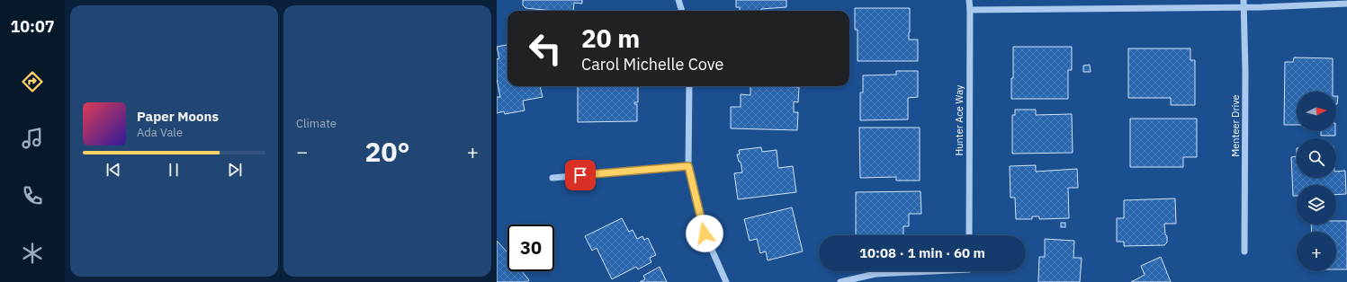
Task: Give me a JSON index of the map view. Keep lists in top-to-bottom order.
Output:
{
  "streets": {
    "street": ["Hunter Ace Way", "Menteer Drive"]
  },
  "north": "right",
  "page": {
    "tabs": "10:07",
    "tile": "Climate",
    "turn": ["20 m", "Carol Michelle Cove"],
    "map_buttons": "+",
    "song": ["Paper Moons", "Ada Vale"],
    "heat": ["−", "20°", "+"],
    "limit": "30",
    "trip": "10:08 · 1 min · 60 m"
  }
}
